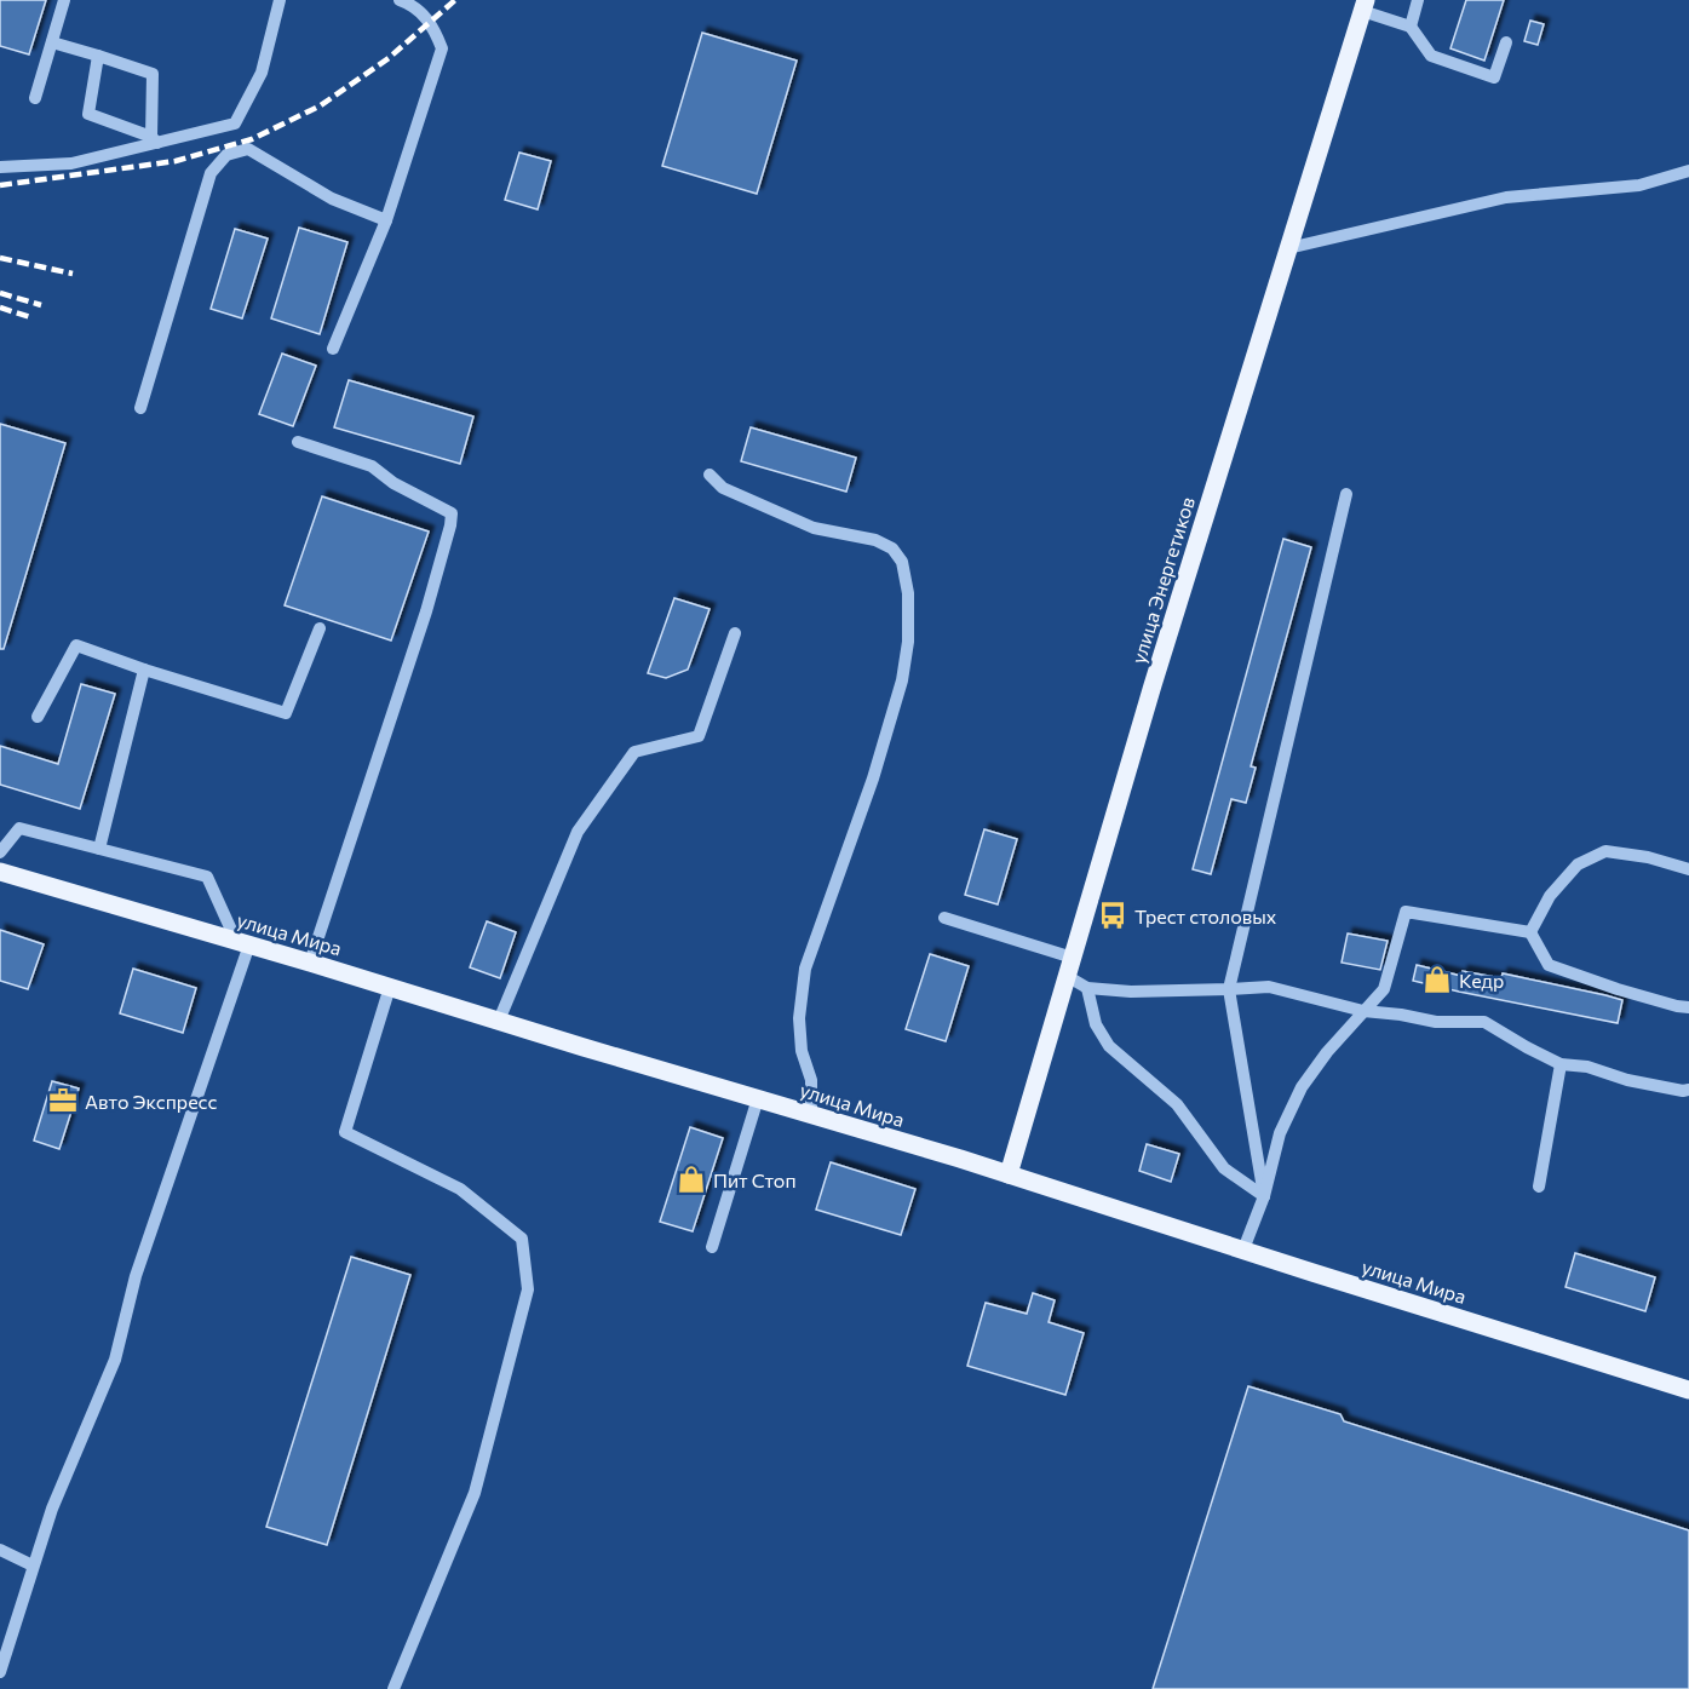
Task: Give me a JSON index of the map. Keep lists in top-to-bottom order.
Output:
{
  "streets": {
    "main road": ["улица Энергетиков", "улица Мира"]
  },
  "crossings": [
    ["улица Энергетиков", "улица Мира"]
  ],
  "places": {
    "bus stop": ["Трест столовых"],
    "shop": ["Кедр", "Пит Стоп"],
    "office": ["Авто Экспресс"]
  }
}
